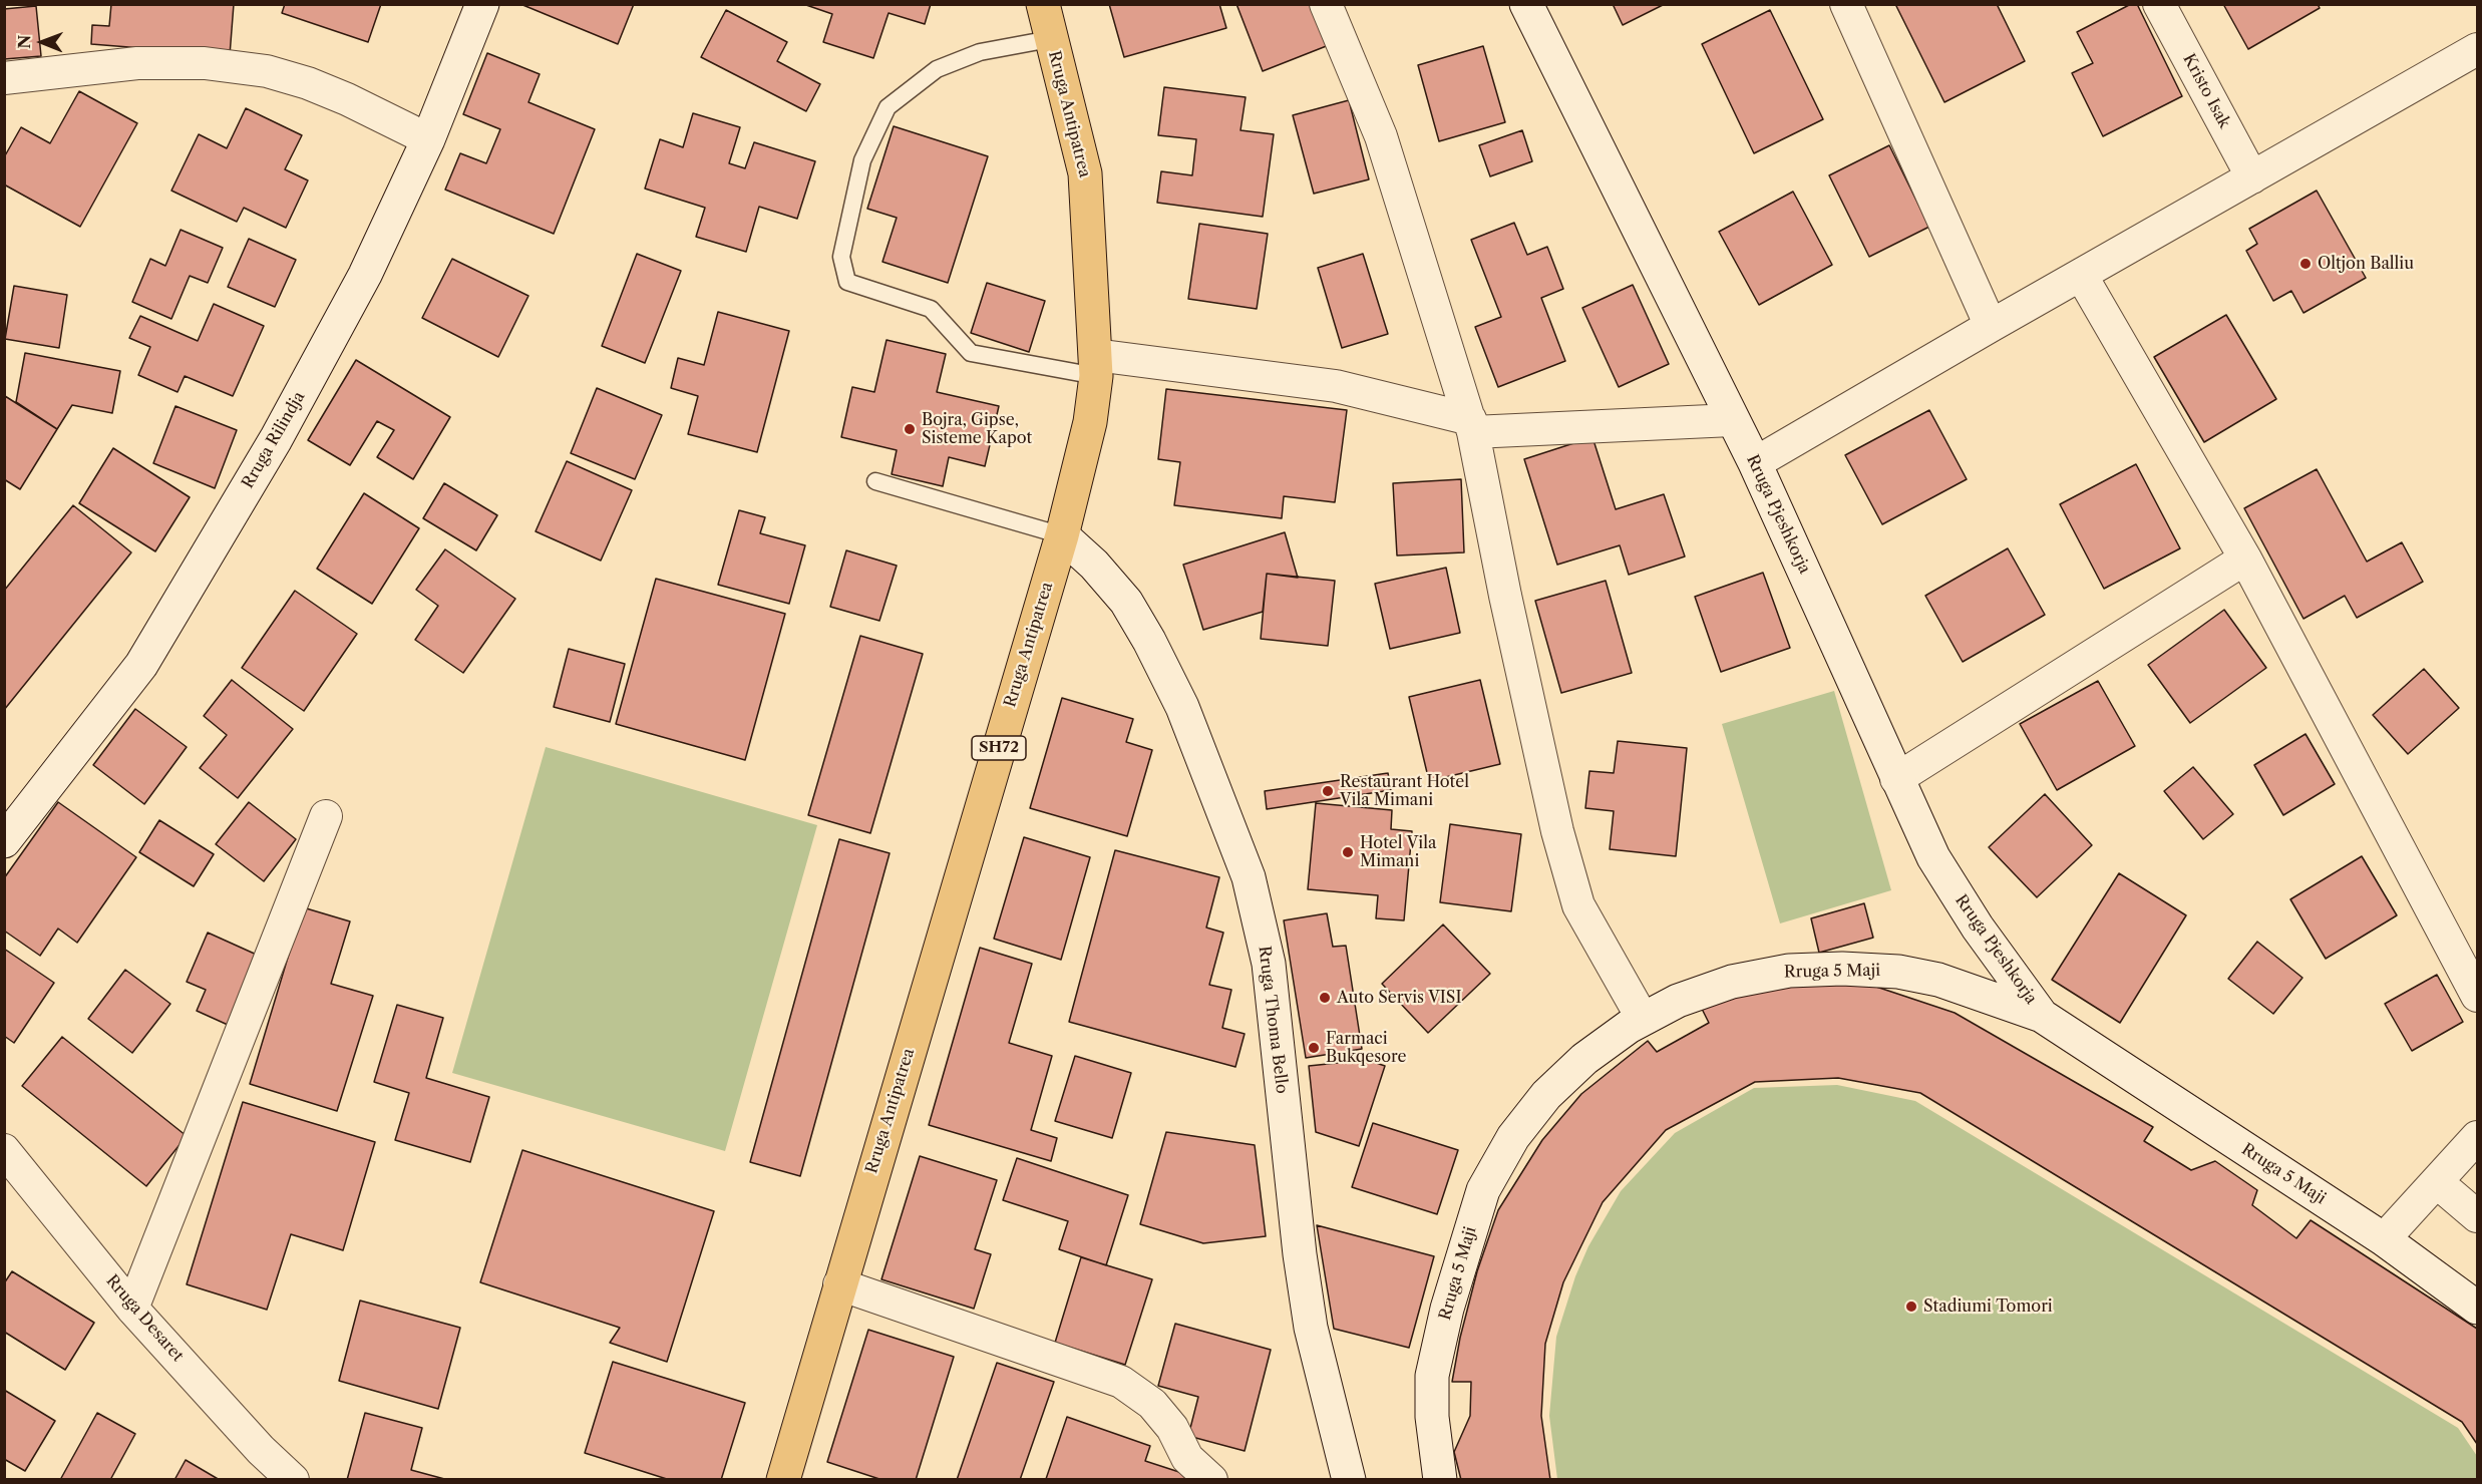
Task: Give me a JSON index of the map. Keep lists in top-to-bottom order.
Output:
{
  "streets": {
    "main road": ["Rruga Antipatrea", "SH72"],
    "street": [
      "Kristo Isak",
      "Rruga Rilindja",
      "Rruga Pjeshkorja",
      "Rruga 5 Maji",
      "Rruga Thoma Bello",
      "Rruga Desaret"
    ]
  },
  "crossings": [
    ["Rruga Antipatrea", "Rruga Thoma Bello"],
    ["Rruga Pjeshkorja", "Rruga 5 Maji"]
  ],
  "places": [
    "Oltjon Balliu",
    "Bojra, Gipse, Sisteme Kapot",
    "Restaurant Hotel Vila Mimani",
    "Hotel Vila Mimani",
    "Auto Servis VISI",
    "Farmaci Bukqesore",
    "Stadiumi Tomori"
  ],
  "north": "left"
}
